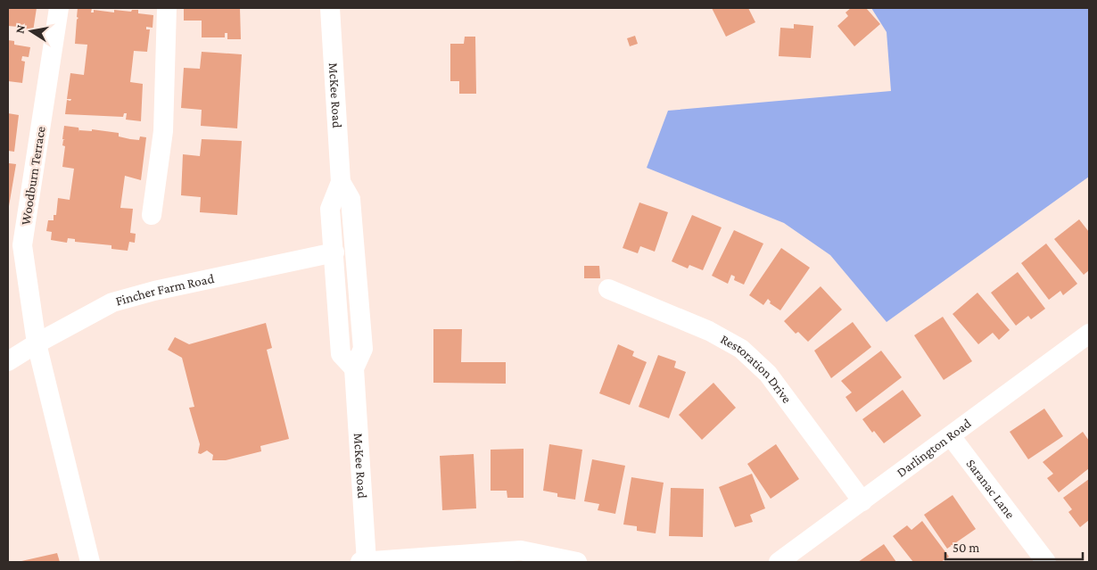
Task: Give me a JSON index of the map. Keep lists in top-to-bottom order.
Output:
{
  "streets": {
    "street": [
      "McKee Road",
      "Woodburn Terrace",
      "Fincher Farm Road",
      "Restoration Drive",
      "Darlington Road",
      "Saranac Lane"
    ]
  },
  "crossings": [
    ["McKee Road", "Fincher Farm Road"],
    ["Woodburn Terrace", "Fincher Farm Road"],
    ["Restoration Drive", "Darlington Road"],
    ["Darlington Road", "Saranac Lane"]
  ],
  "scale_bar": "50 m",
  "north": "left"
}
